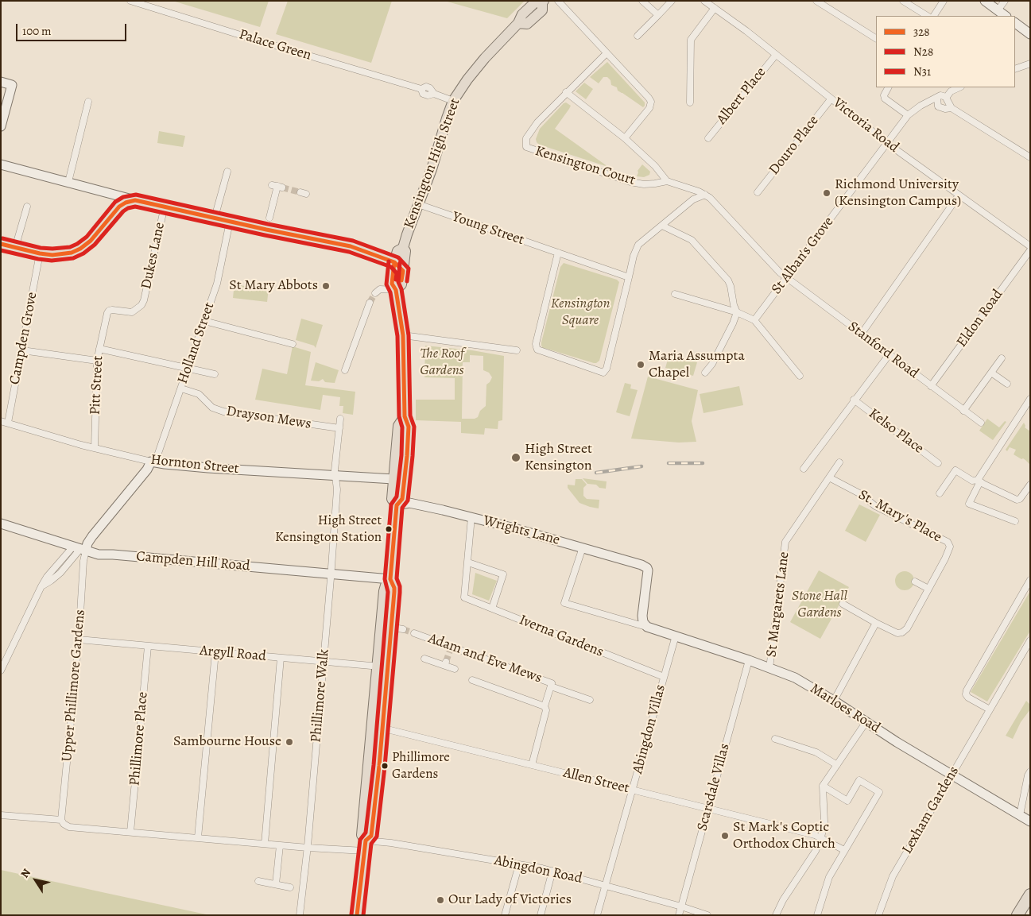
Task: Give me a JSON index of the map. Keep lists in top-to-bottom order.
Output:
{
  "streets": {
    "main road": ["Kensington High Street"],
    "street": [
      "Palace Green",
      "Albert Place",
      "Victoria Road",
      "Douro Place",
      "Kensington Court",
      "Young Street",
      "Dukes Lane",
      "St Alban's Grove",
      "Eldon Road",
      "Campden Grove",
      "Holland Street",
      "Stanford Road",
      "Pitt Street",
      "Drayson Mews",
      "Kelso Place",
      "Hornton Street",
      "St. Mary's Place",
      "Wrights Lane",
      "Campden Hill Road",
      "St Margarets Lane",
      "Iverna Gardens",
      "Argyll Road",
      "Adam and Eve Mews",
      "Upper Phillimore Gardens",
      "Phillimore Walk",
      "Marloes Road",
      "Abingdon Villas",
      "Phillimore Place",
      "Allen Street",
      "Scarsdale Villas",
      "Lexham Gardens",
      "Abingdon Road"
    ]
  },
  "crossings": [
    ["Palace Green", "Kensington High Street"],
    ["Albert Place", "Victoria Road"],
    ["Victoria Road", "Douro Place"],
    ["Victoria Road", "St Alban's Grove"],
    ["Kensington High Street", "Young Street"],
    ["Kensington Court", "Stanford Road"],
    ["Dukes Lane", "Pitt Street"],
    ["St Alban's Grove", "Stanford Road"],
    ["Eldon Road", "Stanford Road"],
    ["Campden Grove", "Hornton Street"],
    ["Holland Street", "Drayson Mews"],
    ["Holland Street", "Hornton Street"],
    ["Holland Street", "Campden Hill Road"],
    ["Holland Street", "Upper Phillimore Gardens"],
    ["Stanford Road", "Kelso Place"],
    ["Pitt Street", "Hornton Street"],
    ["Drayson Mews", "Phillimore Walk"],
    ["Hornton Street", "Phillimore Walk"],
    ["St. Mary's Place", "St Margarets Lane"],
    ["Wrights Lane", "Marloes Road"],
    ["Campden Hill Road", "Upper Phillimore Gardens"],
    ["Campden Hill Road", "Phillimore Walk"],
    ["St Margarets Lane", "Marloes Road"],
    ["Iverna Gardens", "Abingdon Villas"],
    ["Argyll Road", "Upper Phillimore Gardens"],
    ["Argyll Road", "Phillimore Walk"],
    ["Argyll Road", "Phillimore Place"],
    ["Adam and Eve Mews", "Allen Street"],
    ["Marloes Road", "Abingdon Villas"],
    ["Marloes Road", "Scarsdale Villas"],
    ["Marloes Road", "Lexham Gardens"],
    ["Abingdon Villas", "Allen Street"],
    ["Abingdon Villas", "Abingdon Road"],
    ["Allen Street", "Scarsdale Villas"],
    ["Scarsdale Villas", "Abingdon Road"]
  ],
  "parks": ["Kensington Square", "The Roof Gardens", "Stone Hall Gardens"],
  "places": [
    "Richmond University (Kensington Campus)",
    "St Mary Abbots",
    "Maria Assumpta Chapel",
    "High Street Kensington",
    "High Street Kensington Station",
    "Sambourne House",
    "Phillimore Gardens",
    "St Mark's Coptic Orthodox Church",
    "Our Lady of Victories"
  ],
  "lines": ["transit line N31", "transit line 328", "transit line N28"],
  "legend": ["328", "N28", "N31"],
  "scale_bar": "100 m",
  "north": "top left"
}
